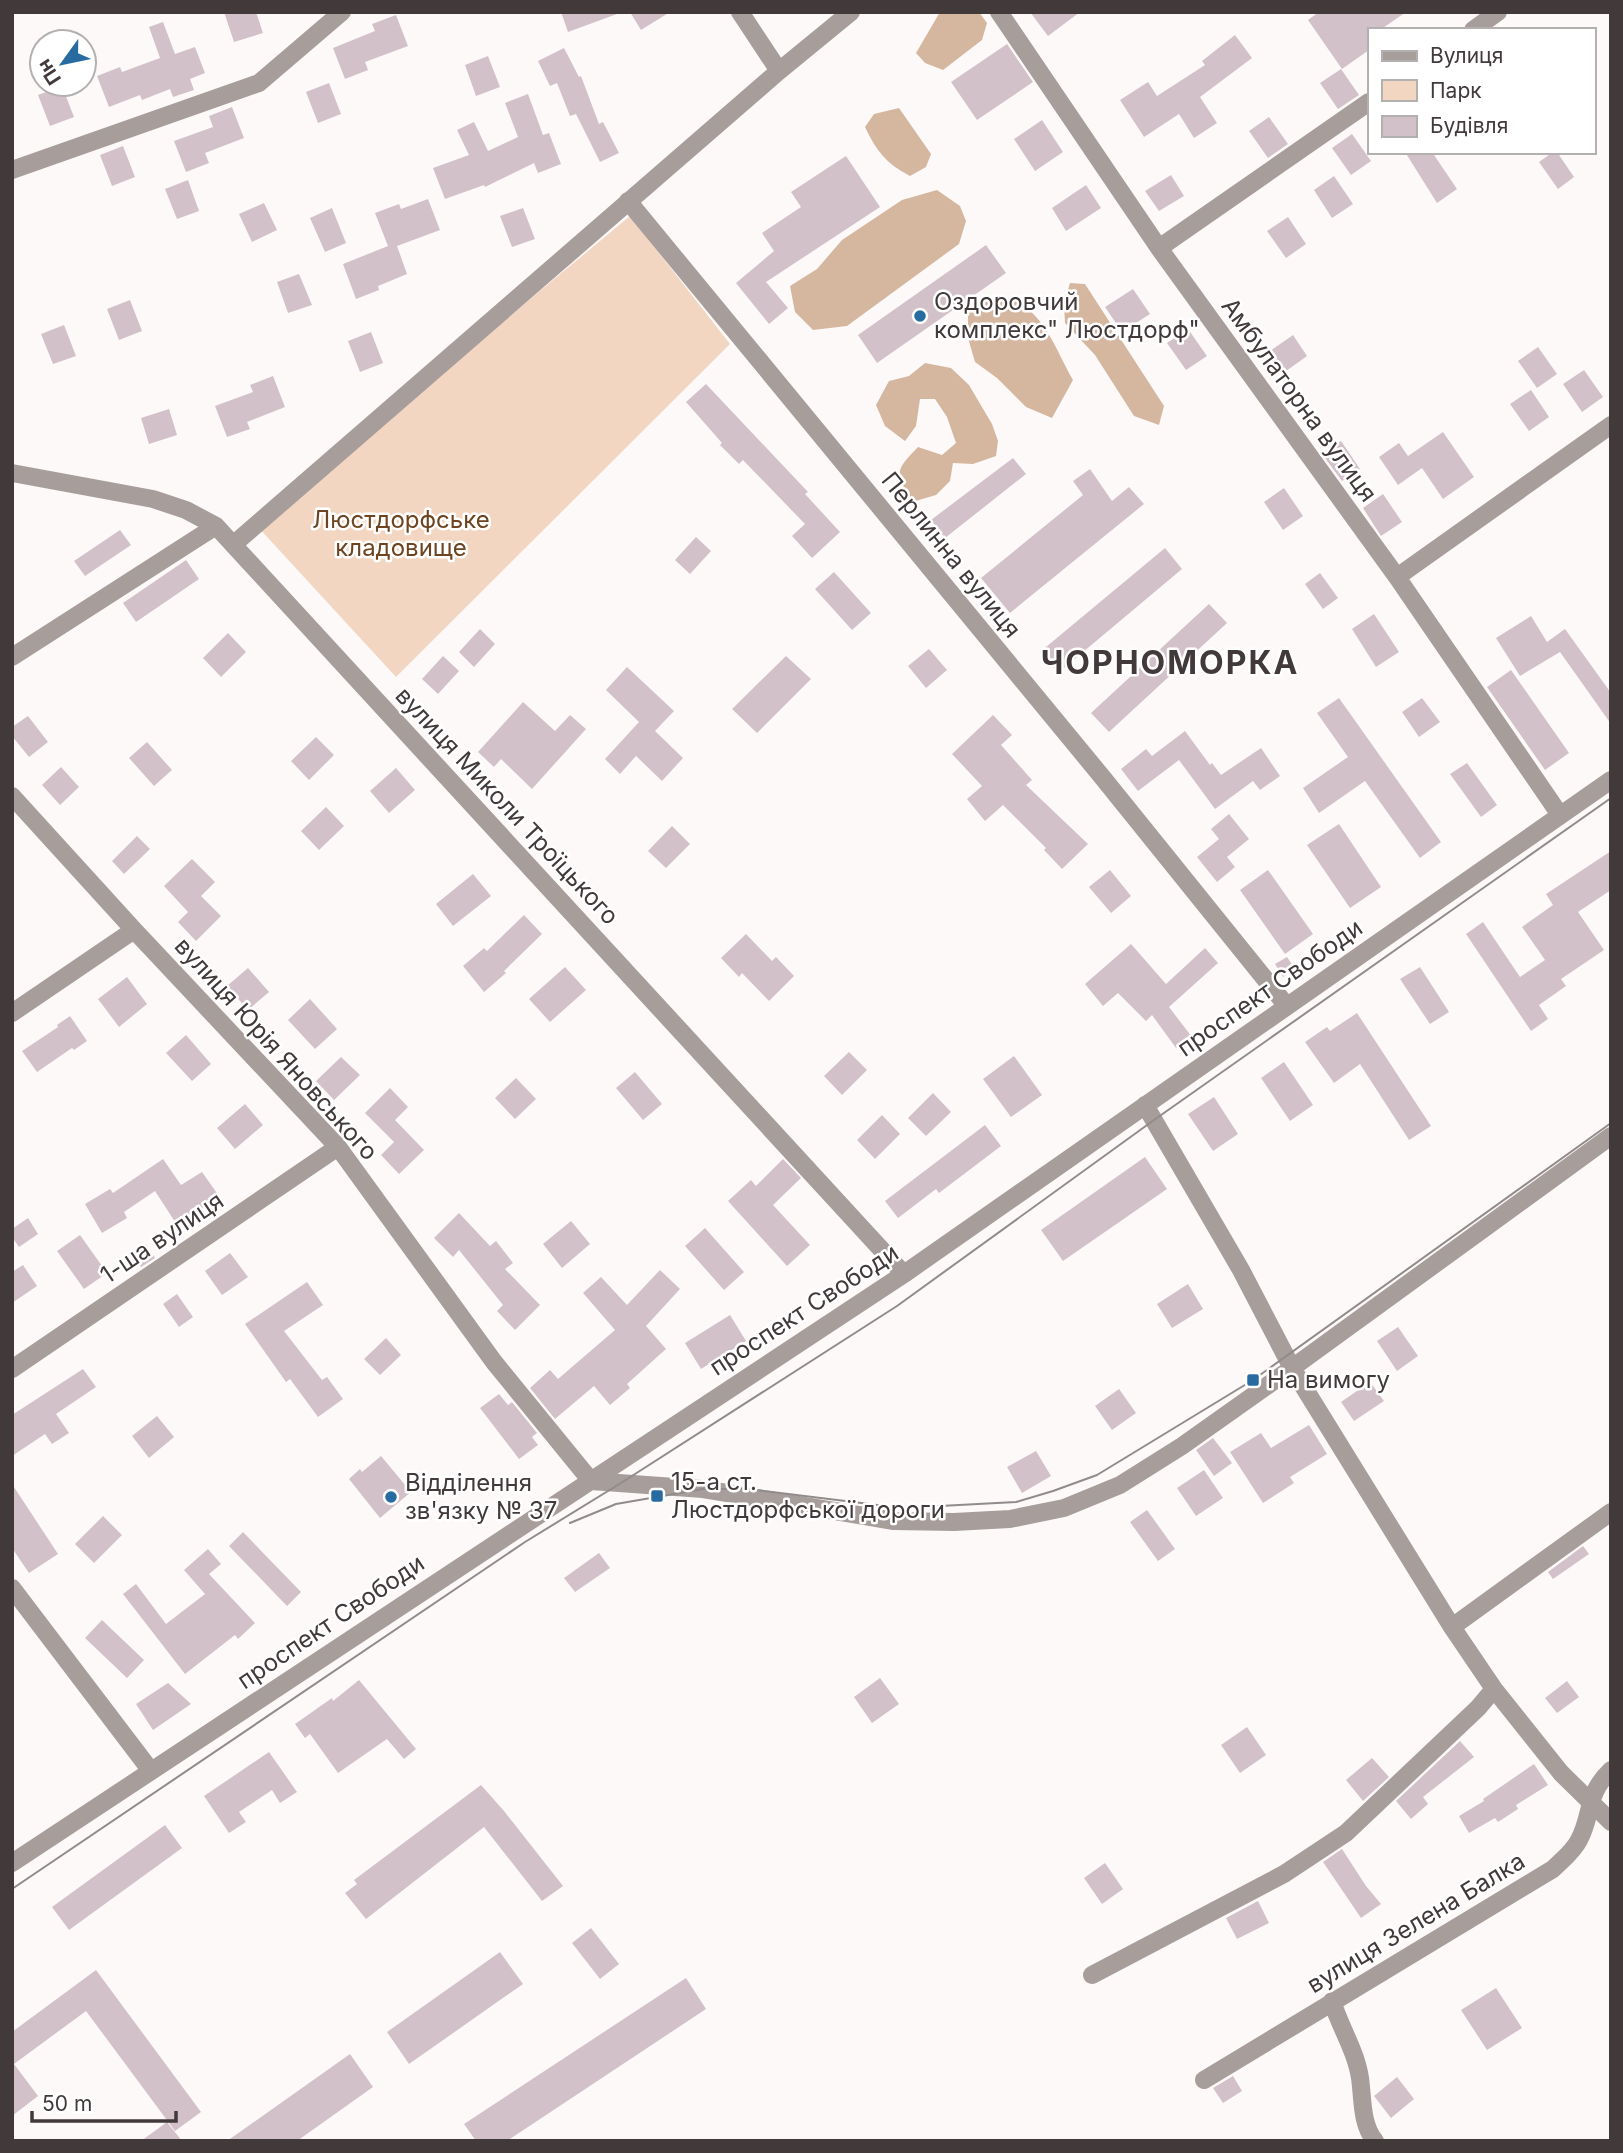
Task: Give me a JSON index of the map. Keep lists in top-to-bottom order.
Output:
{
  "streets": {
    "street": [
      "Амбулаторна вулиця",
      "Перлинна вулиця",
      "вулиця Миколи Троїцького",
      "проспект Свободи",
      "вулиця Юрія Яновського",
      "1-ша вулиця",
      "вулиця Зелена Балка"
    ]
  },
  "crossings": [
    ["Амбулаторна вулиця", "проспект Свободи"],
    ["Перлинна вулиця", "проспект Свободи"],
    ["вулиця Миколи Троїцького", "проспект Свободи"],
    ["проспект Свободи", "вулиця Юрія Яновського"],
    ["вулиця Юрія Яновського", "1-ша вулиця"]
  ],
  "districts": ["ЧОРНОМОРКА"],
  "parks": ["Люстдорфське кладовище"],
  "places": {
    "other": ["Оздоровчий комплекс\" Люстдорф\"", "Відділення зв'язку № 37"],
    "transit": ["На вимогу", "15-а ст. Люстдорфської дороги"]
  },
  "legend": ["Вулиця", "Парк", "Будівля"],
  "scale_bar": "50 m",
  "north": "bottom left"
}
